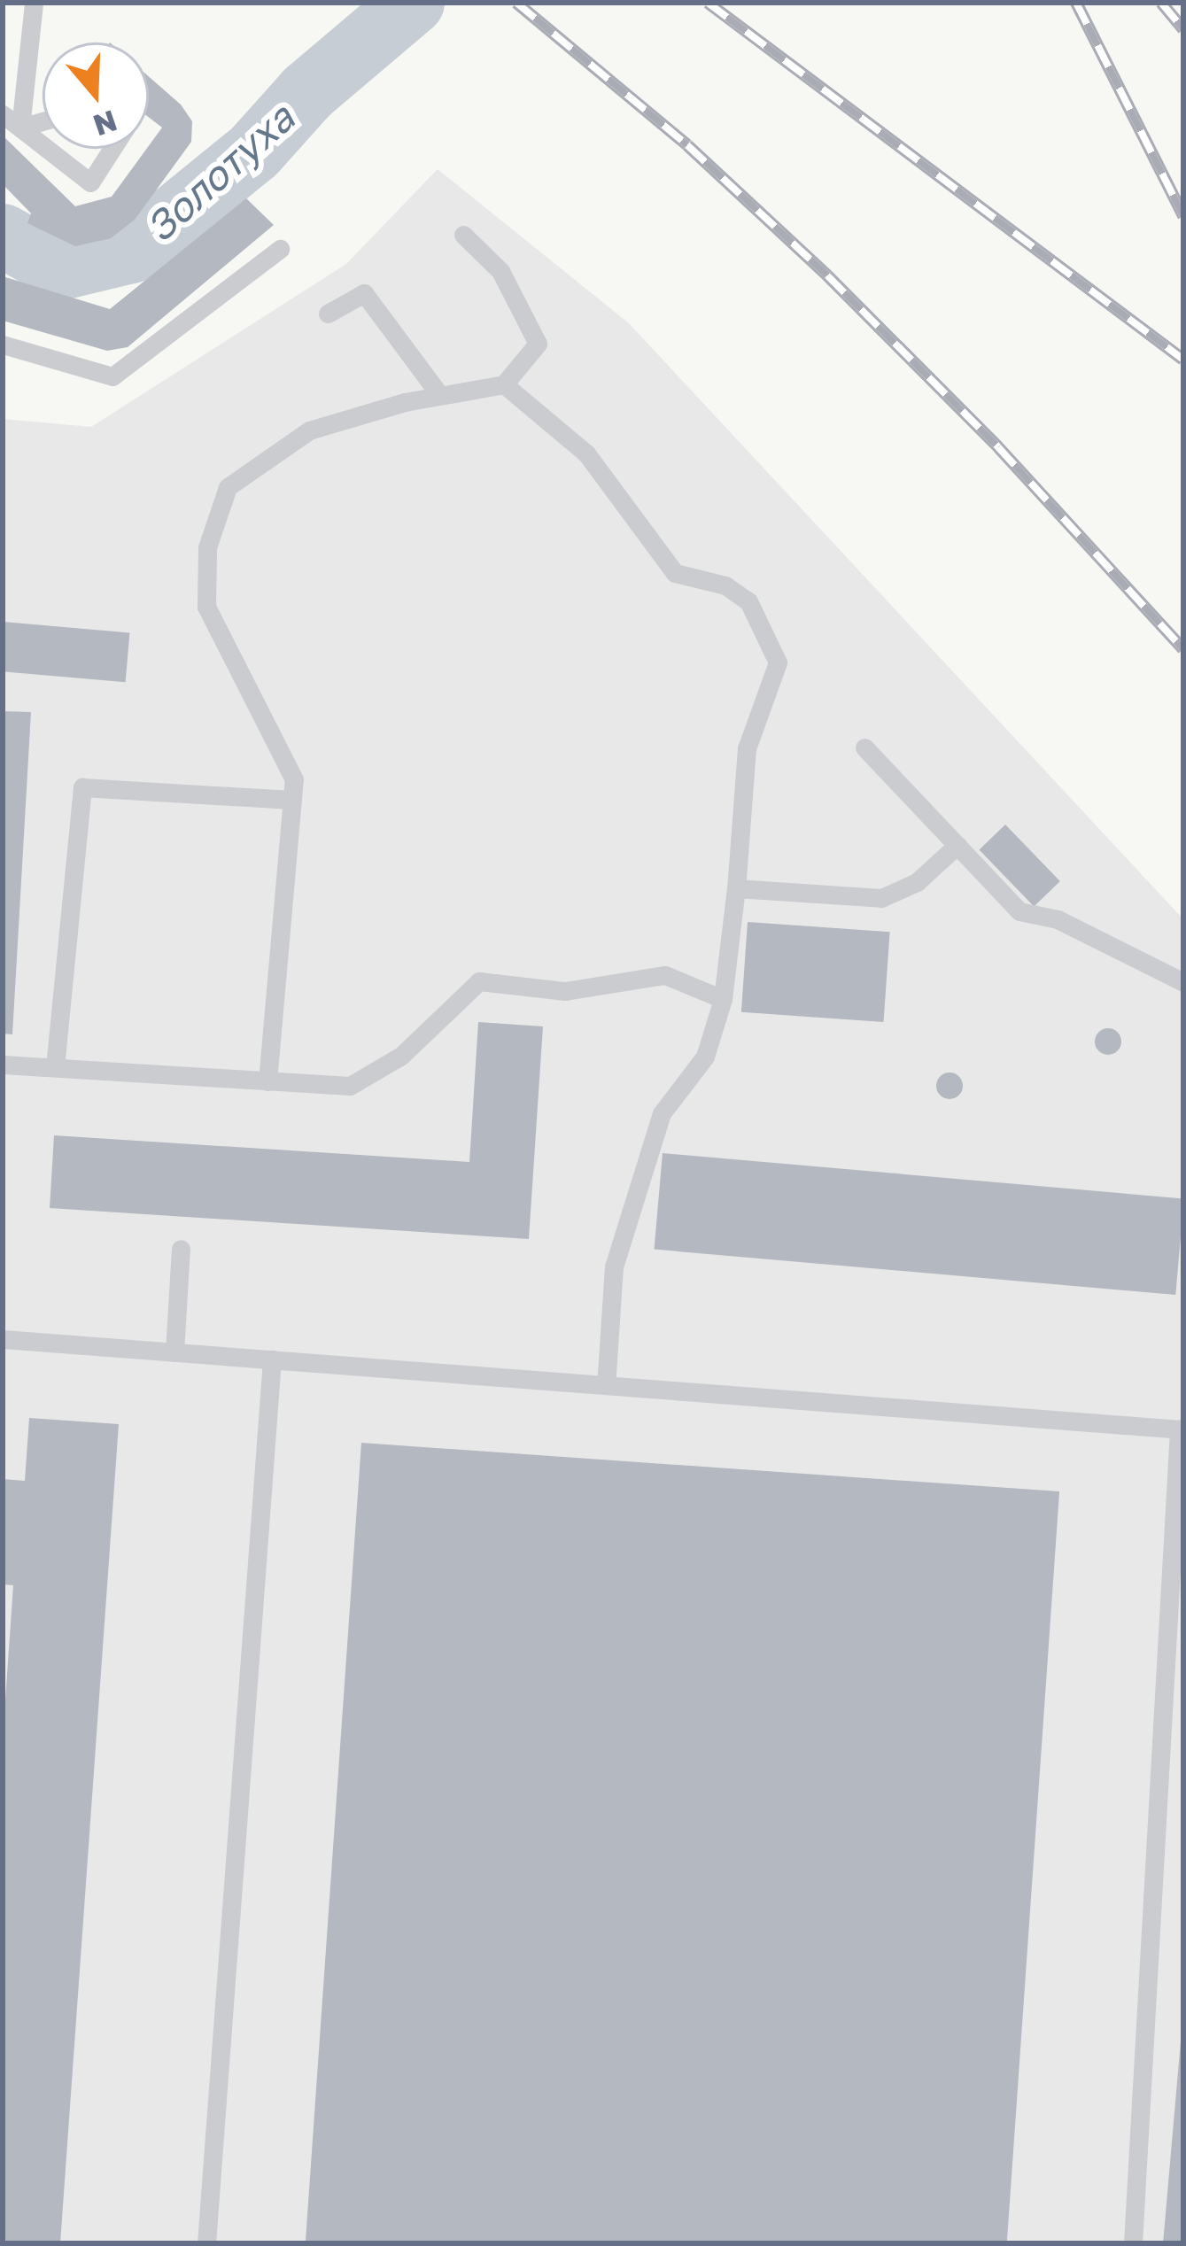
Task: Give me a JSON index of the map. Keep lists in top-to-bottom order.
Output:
{
  "water": ["Золотуха"],
  "north": "bottom"
}
